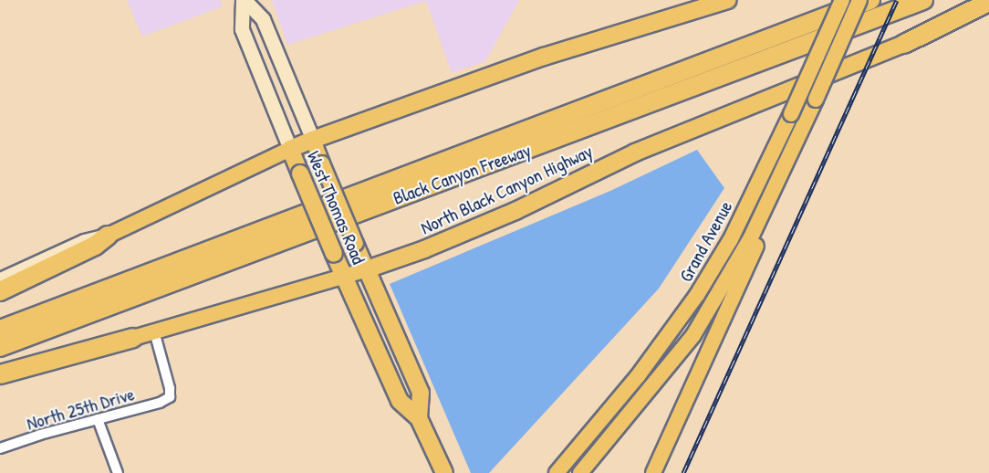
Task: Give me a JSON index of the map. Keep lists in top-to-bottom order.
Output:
{
  "streets": {
    "highway": ["Black Canyon Freeway", "North Black Canyon Highway", "West Thomas Road"],
    "main road": ["Grand Avenue"],
    "street": ["North 25th Drive"]
  },
  "crossings": [
    ["Black Canyon Freeway", "Grand Avenue"],
    ["North Black Canyon Highway", "West Thomas Road"],
    ["North Black Canyon Highway", "North 25th Drive"]
  ]
}
